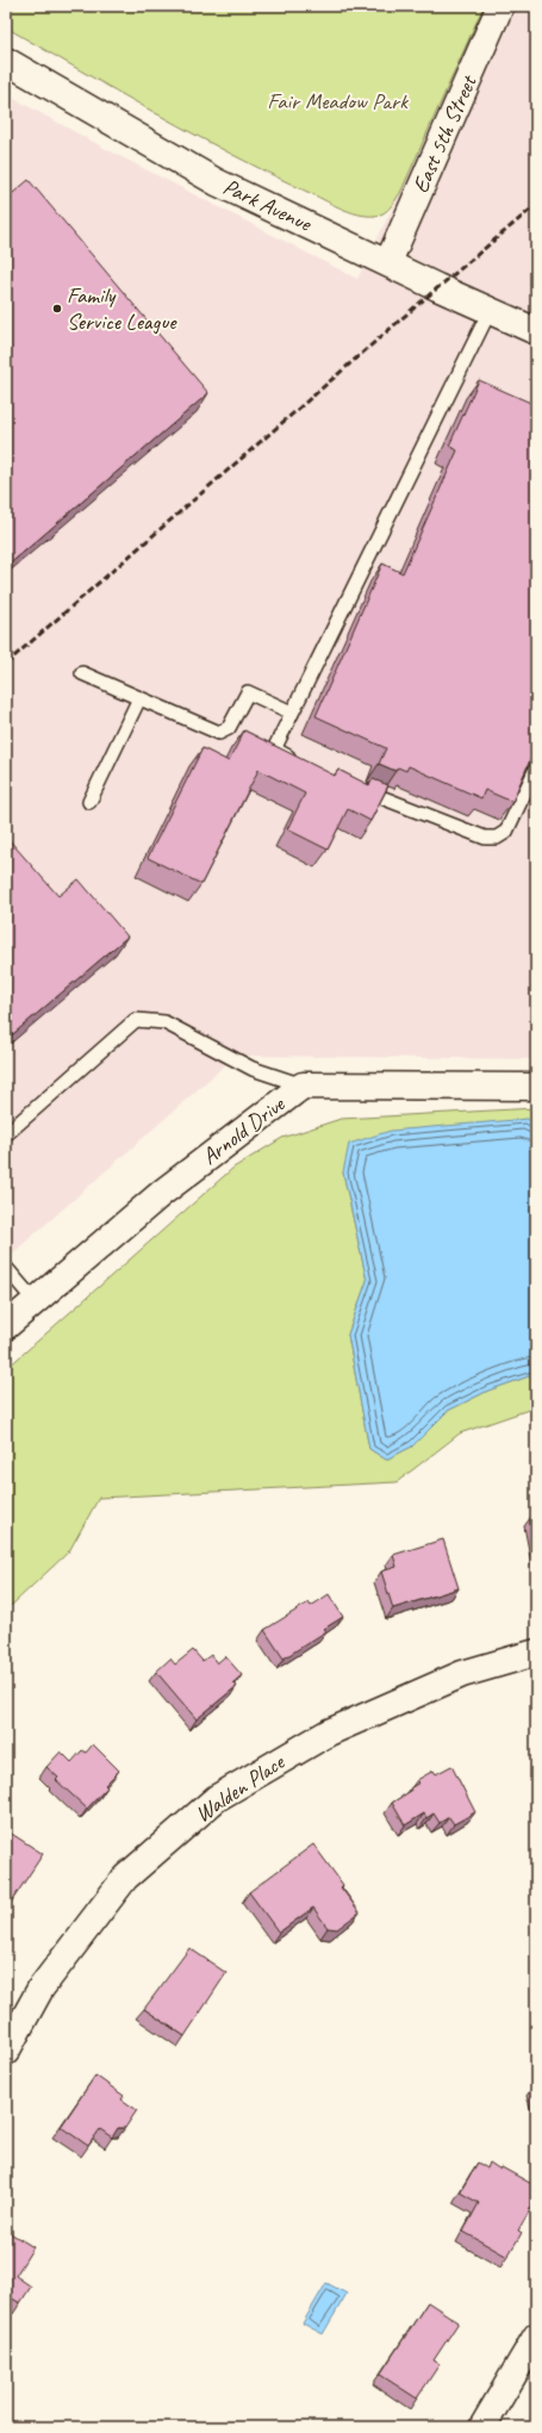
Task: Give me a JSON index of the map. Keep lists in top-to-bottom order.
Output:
{
  "streets": {
    "street": [
      "East 5th Street",
      "Park Avenue",
      "Arnold Drive",
      "Walden Place"
    ]
  },
  "crossings": [
    ["East 5th Street", "Park Avenue"]
  ],
  "parks": ["Fair Meadow Park"],
  "places": ["Family Service League"]
}
